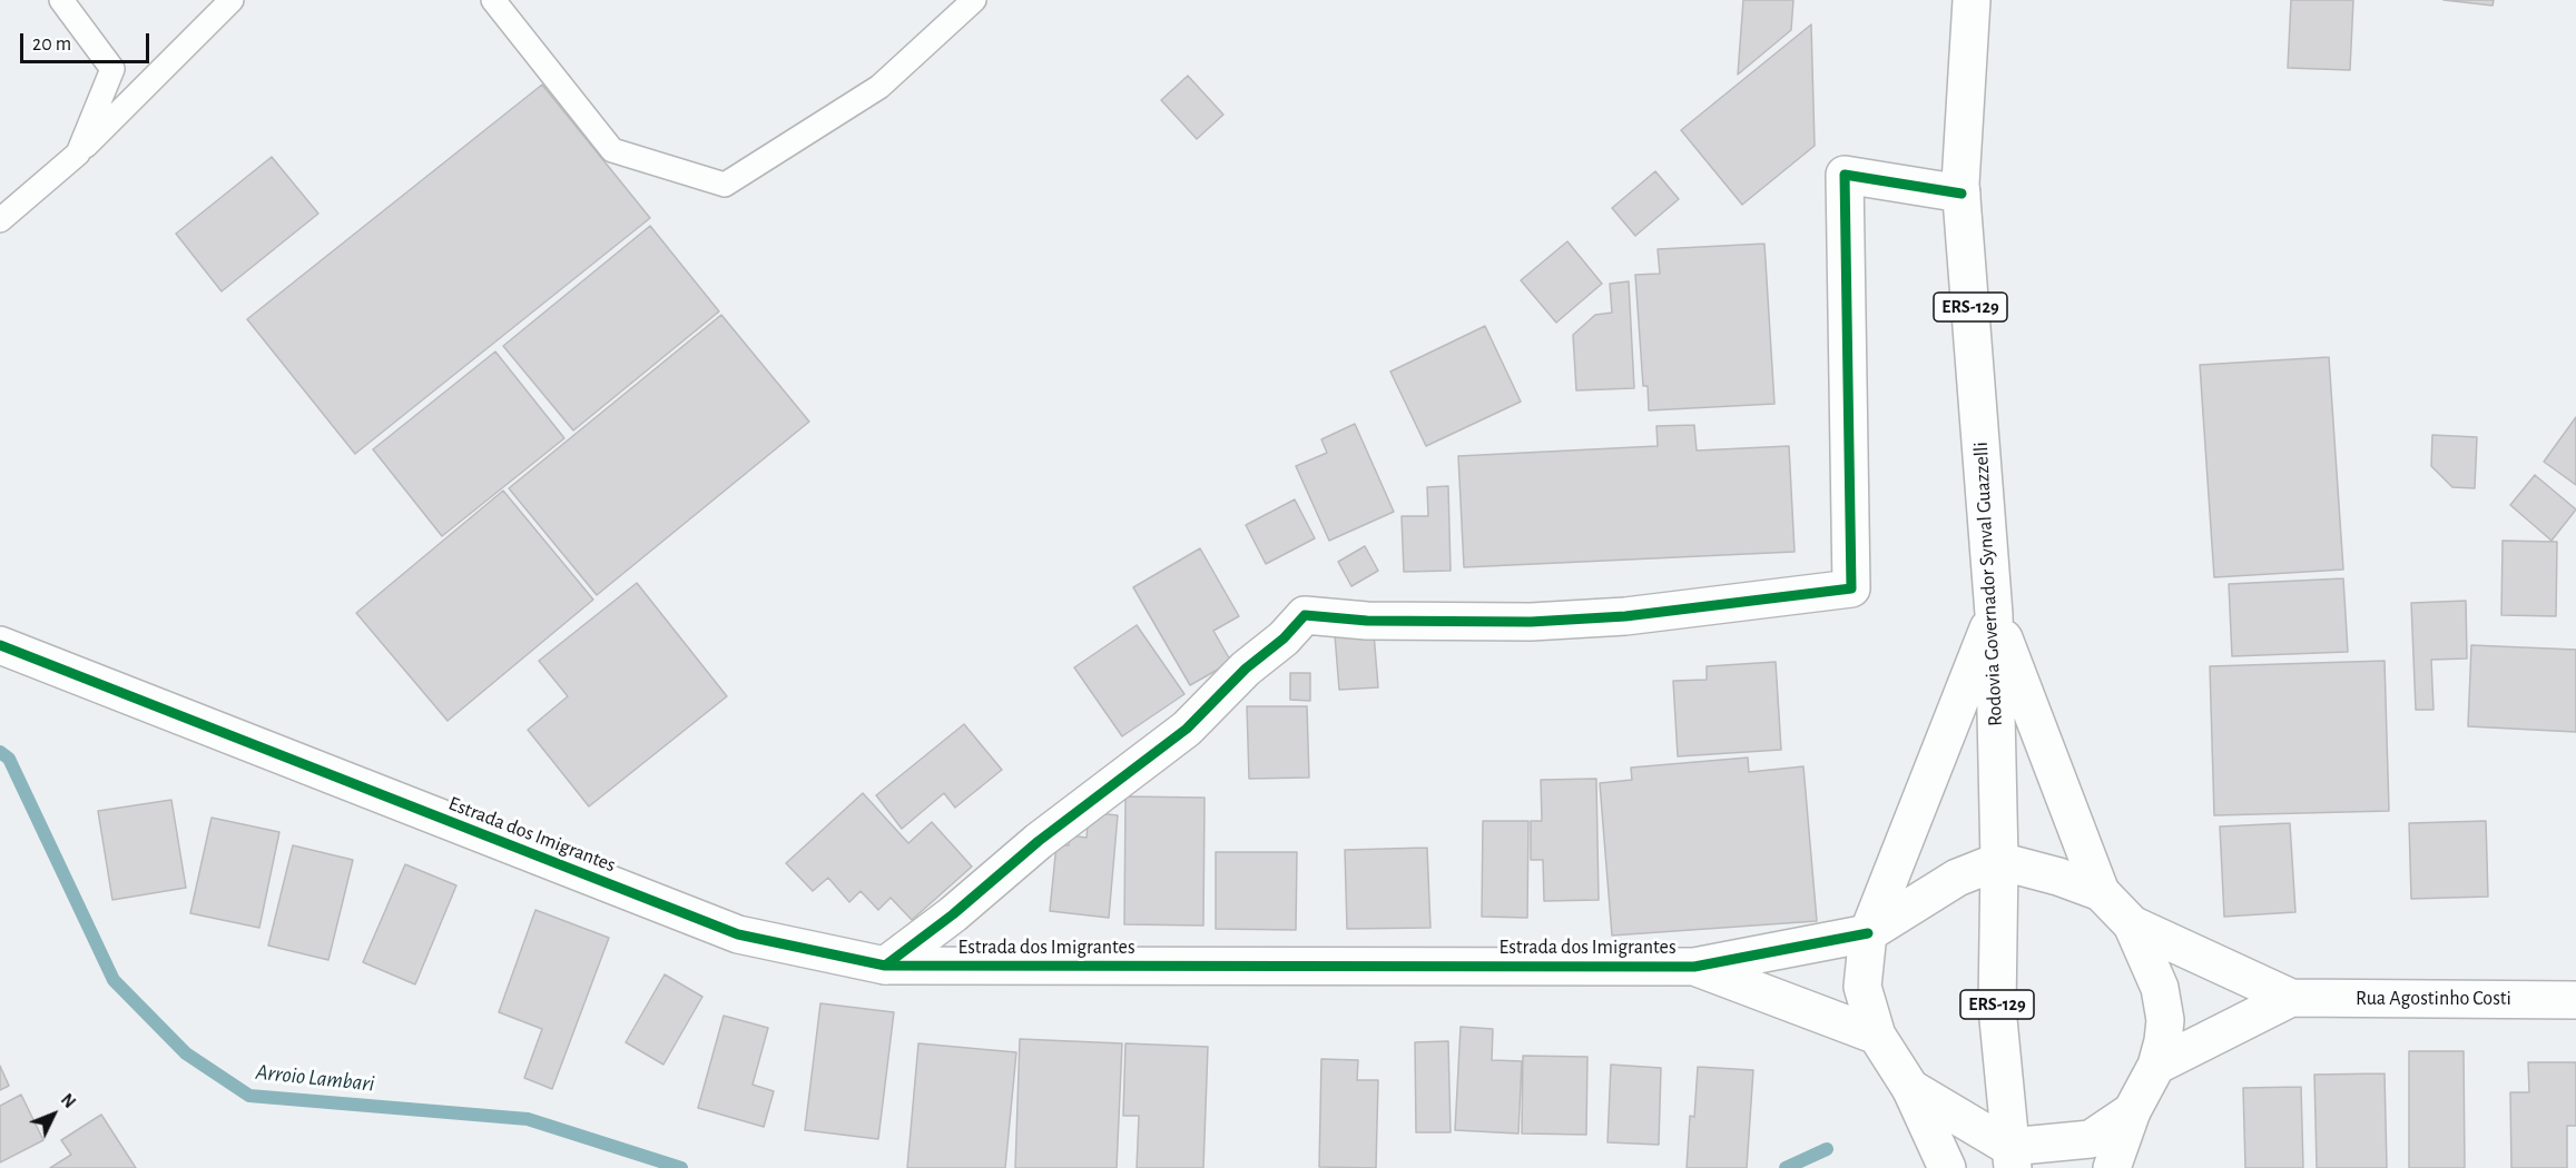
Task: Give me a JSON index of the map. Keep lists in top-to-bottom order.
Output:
{
  "streets": {
    "street": [
      "ERS-129",
      "Rodovia Governador Synval Guazzelli",
      "Estrada dos Imigrantes",
      "Rua Agostinho Costi"
    ]
  },
  "crossings": [
    ["Rodovia Governador Synval Guazzelli", "Rua Agostinho Costi"]
  ],
  "water": ["Arroio Lambari"],
  "scale_bar": "20 m",
  "north": "top right"
}
